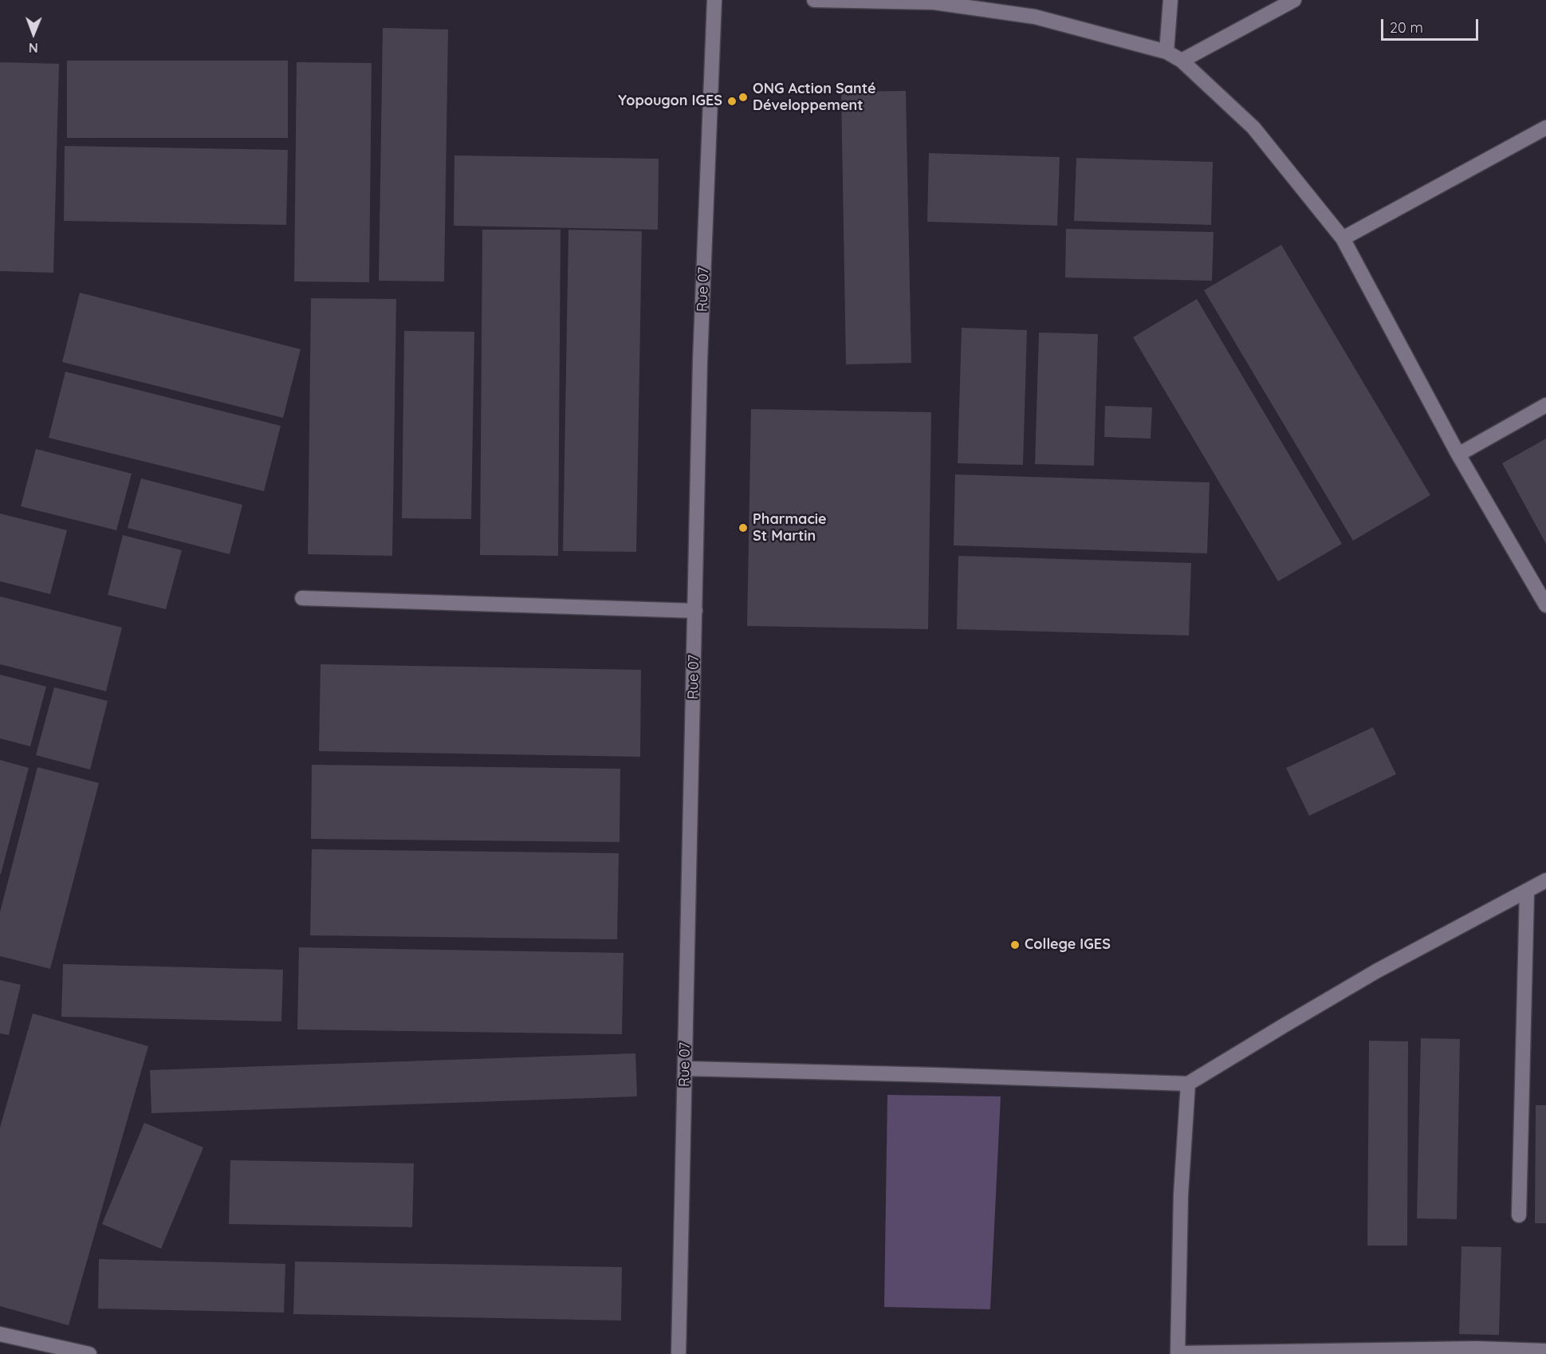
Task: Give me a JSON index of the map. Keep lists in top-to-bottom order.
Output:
{
  "streets": {
    "street": ["Rue 07"]
  },
  "places": [
    "ONG Action Santé Développement",
    "Yopougon IGES",
    "Pharmacie St Martin",
    "College IGES"
  ],
  "scale_bar": "20 m",
  "north": "bottom"
}
